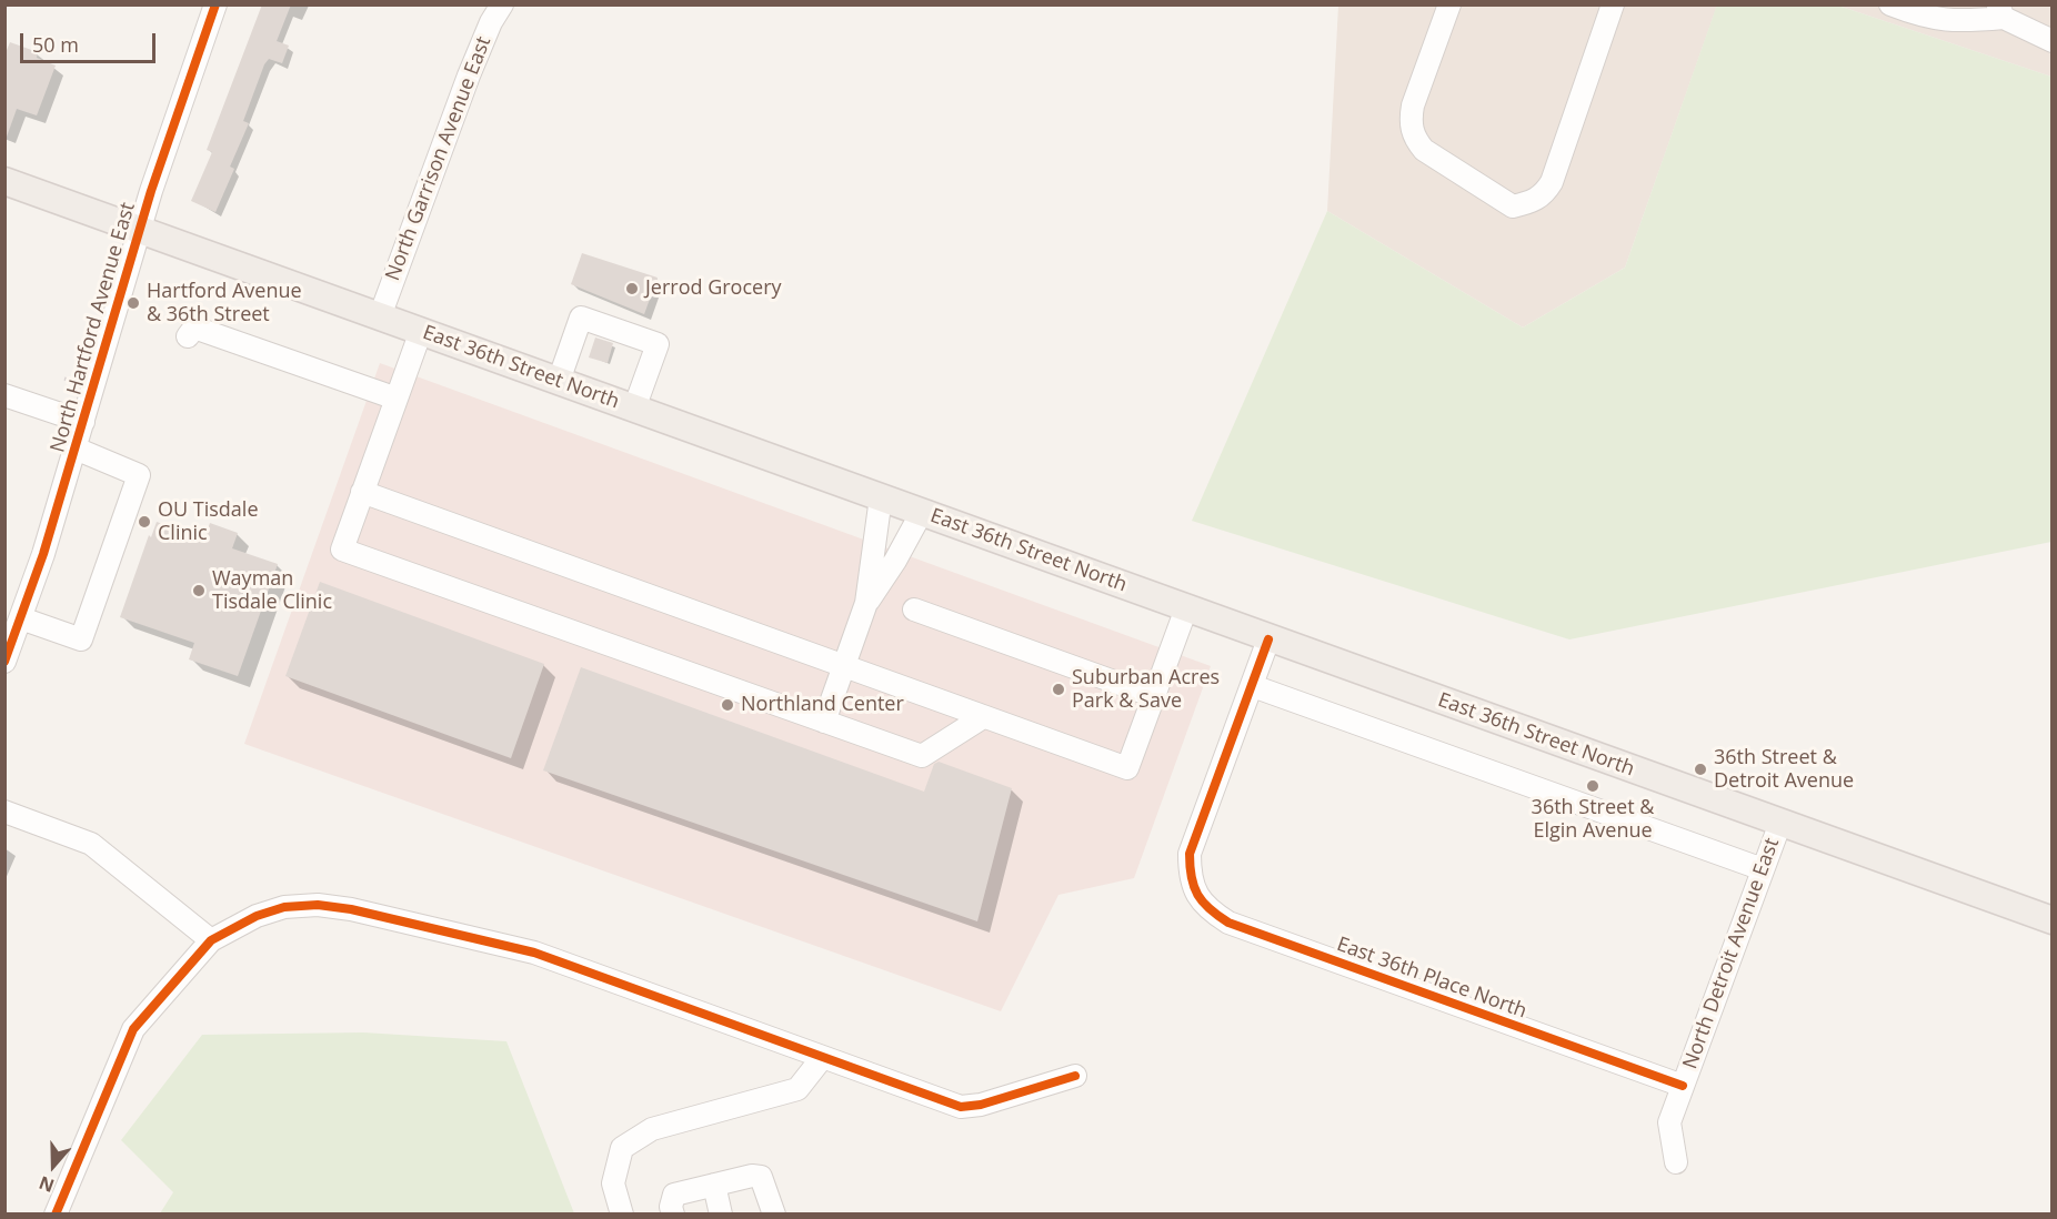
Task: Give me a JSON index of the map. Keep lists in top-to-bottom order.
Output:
{
  "streets": {
    "main road": ["East 36th Street North"],
    "street": [
      "North Garrison Avenue East",
      "North Hartford Avenue East",
      "North Detroit Avenue East",
      "East 36th Place North"
    ]
  },
  "crossings": [
    ["North Garrison Avenue East", "East 36th Street North"],
    ["North Hartford Avenue East", "East 36th Street North"],
    ["East 36th Street North", "North Detroit Avenue East"],
    ["North Detroit Avenue East", "East 36th Place North"]
  ],
  "places": [
    "Jerrod Grocery",
    "Hartford Avenue & 36th Street",
    "OU Tisdale Clinic",
    "Wayman Tisdale Clinic",
    "Suburban Acres Park & Save",
    "Northland Center",
    "36th Street & Detroit Avenue",
    "36th Street & Elgin Avenue"
  ],
  "scale_bar": "50 m",
  "north": "bottom"
}
